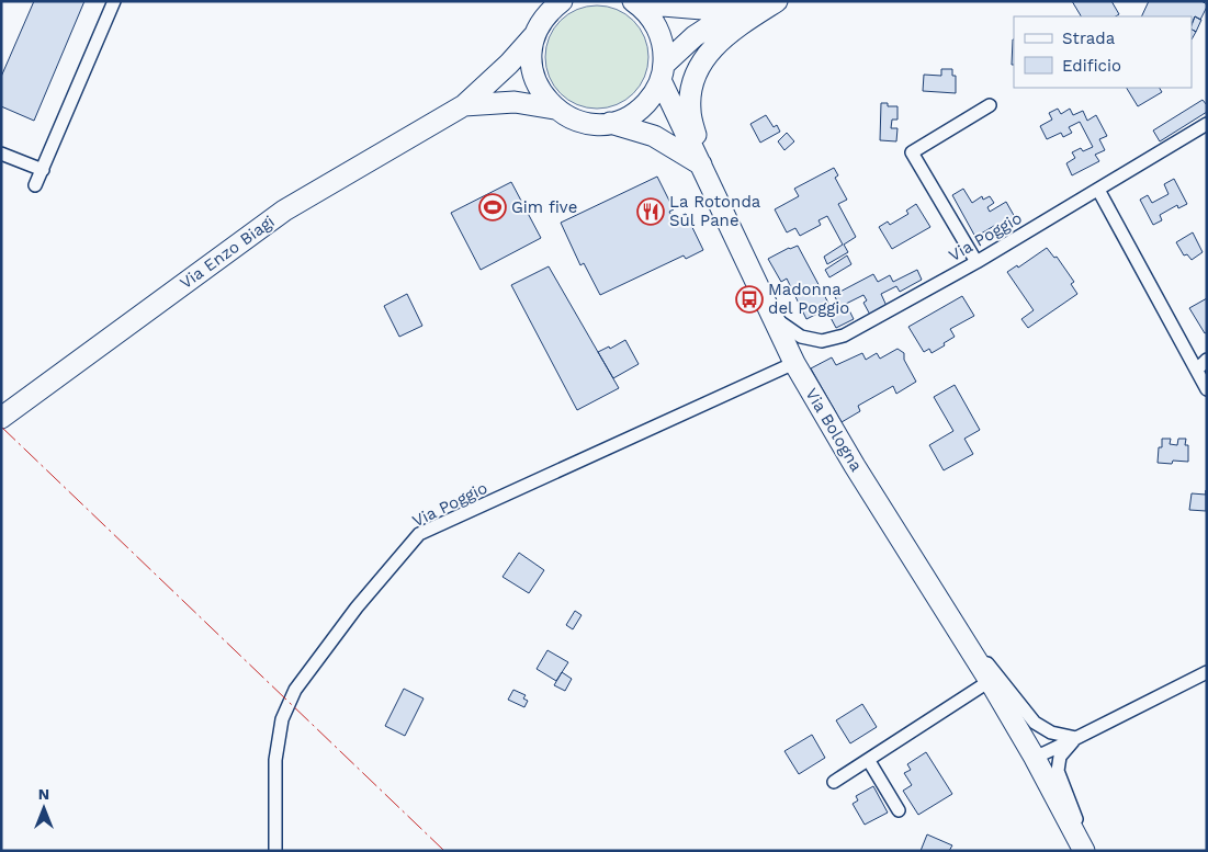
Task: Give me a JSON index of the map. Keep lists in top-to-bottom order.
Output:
{
  "streets": {
    "main road": ["Via Enzo Biagi", "Via Bologna"],
    "street": ["Via Poggio"]
  },
  "crossings": [
    ["Via Poggio", "Via Bologna"]
  ],
  "places": {
    "sports": ["Gim five"],
    "restaurant": ["La Rotonda Sul Pane"],
    "bus stop": ["Madonna del Poggio"]
  },
  "legend": ["Strada", "Edificio"],
  "north": "top"
}
